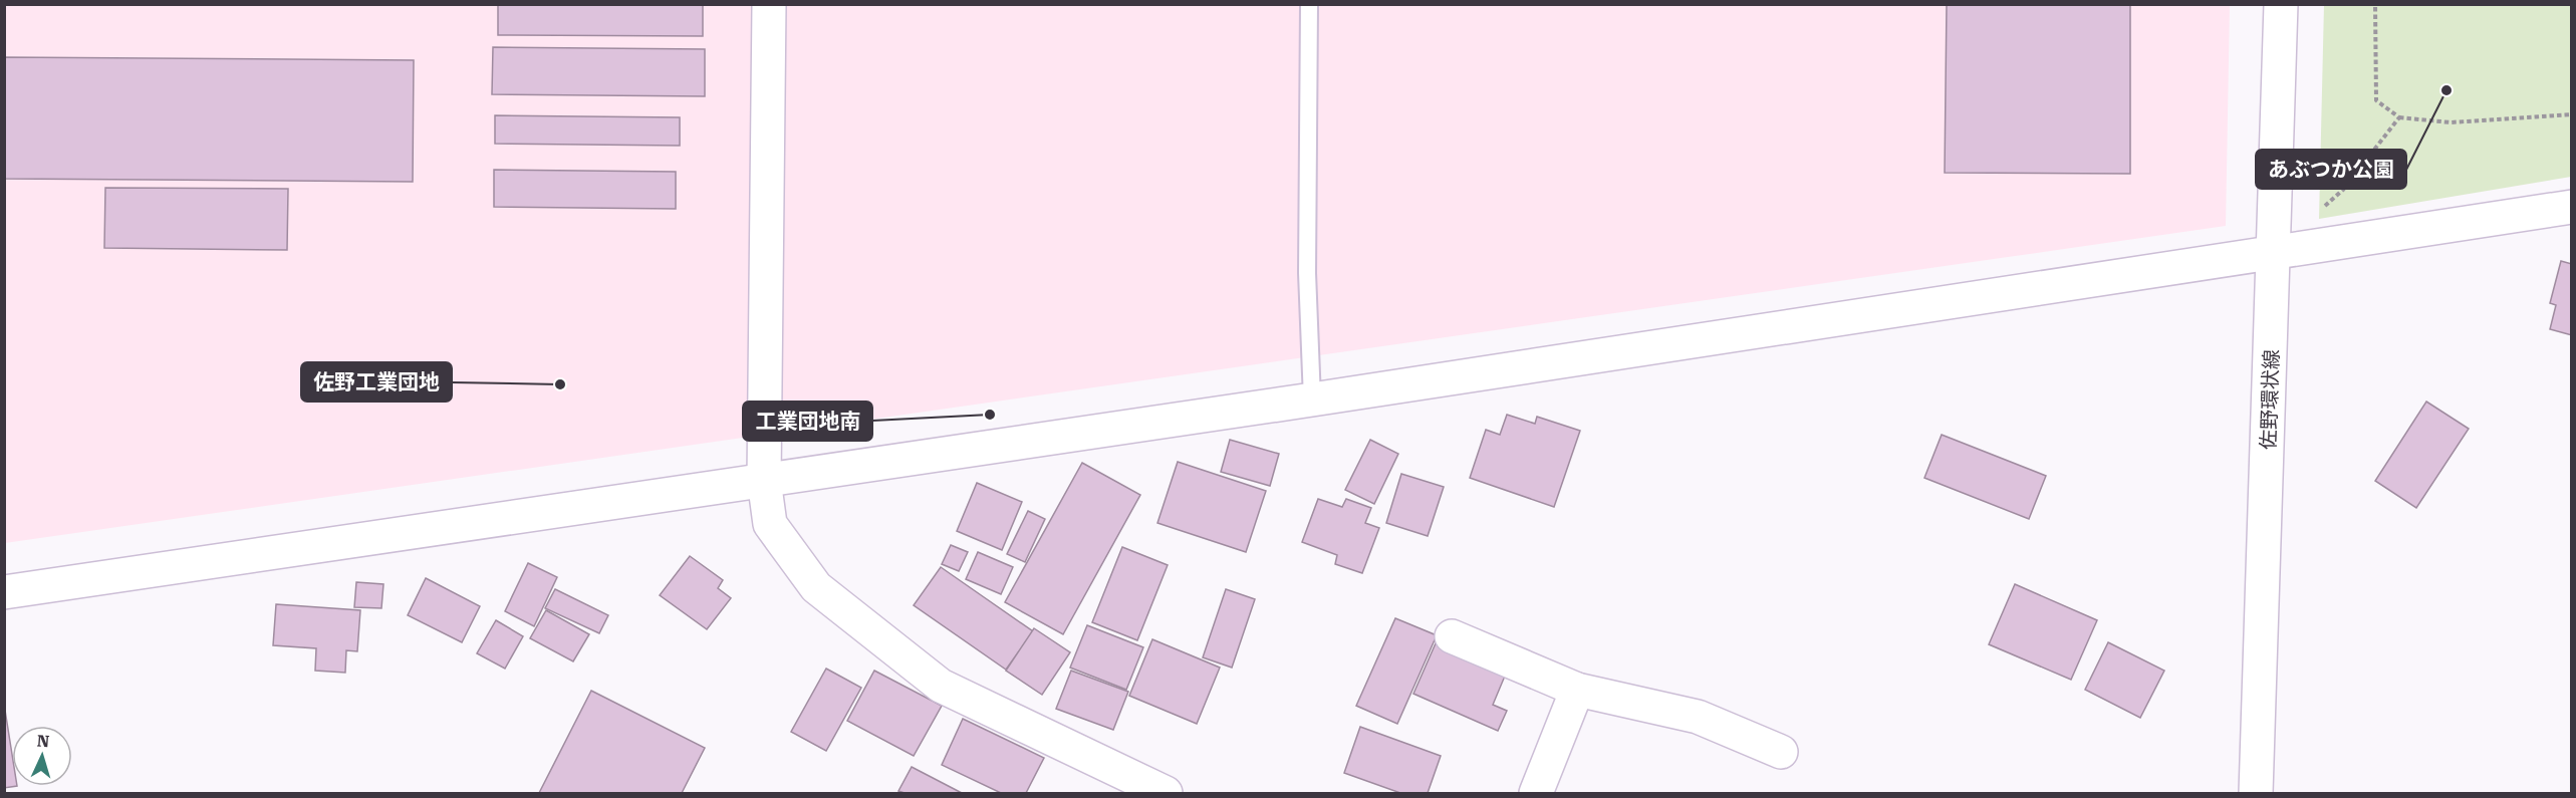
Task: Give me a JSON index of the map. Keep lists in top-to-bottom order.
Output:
{
  "streets": {
    "street": ["佐野環状線"]
  },
  "places": ["あぶつか公園", "佐野工業団地", "工業団地南"],
  "north": "top"
}
